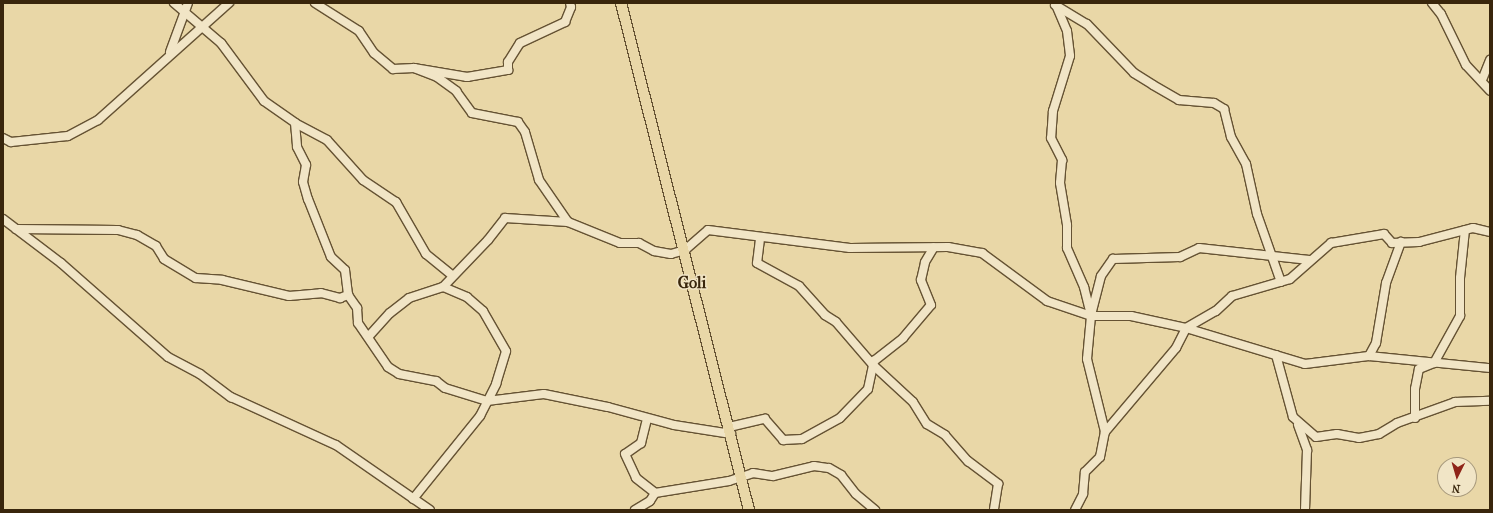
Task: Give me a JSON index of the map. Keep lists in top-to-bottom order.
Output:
{
  "districts": ["Goli"],
  "north": "bottom"
}
